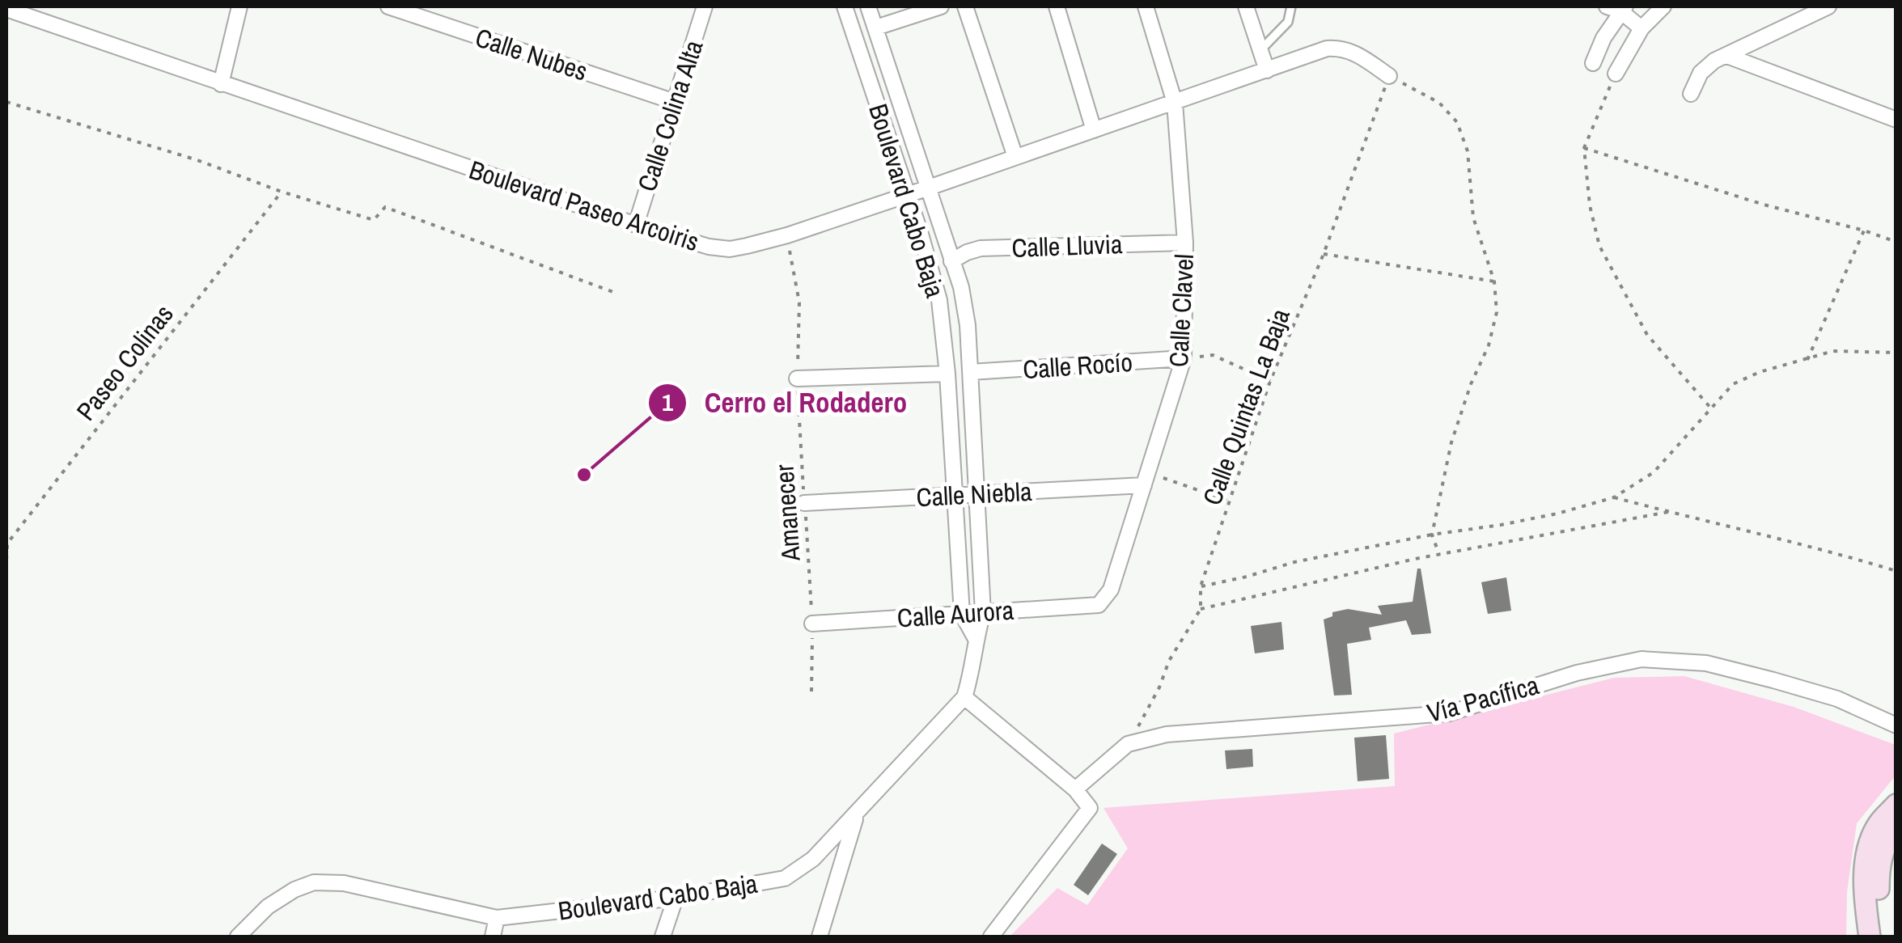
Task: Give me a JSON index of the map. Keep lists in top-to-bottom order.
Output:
{
  "streets": {
    "street": [
      "Calle Nubes",
      "Calle Colina Alta",
      "Boulevard Cabo Baja",
      "Boulevard Paseo Arcoiris",
      "Calle Lluvia",
      "Calle Clavel",
      "Calle Rocío",
      "Calle Niebla",
      "Calle Aurora",
      "Vía Pacífica"
    ],
    "path": ["Paseo Colinas", "Calle Quintas La Baja", "Amanecer"]
  },
  "crossings": [
    ["Calle Nubes", "Calle Colina Alta"],
    ["Calle Colina Alta", "Boulevard Paseo Arcoiris"],
    ["Boulevard Cabo Baja", "Boulevard Paseo Arcoiris"],
    ["Boulevard Cabo Baja", "Calle Lluvia"],
    ["Boulevard Cabo Baja", "Calle Rocío"],
    ["Boulevard Cabo Baja", "Calle Niebla"],
    ["Boulevard Cabo Baja", "Calle Aurora"],
    ["Boulevard Paseo Arcoiris", "Calle Clavel"],
    ["Boulevard Paseo Arcoiris", "Calle Quintas La Baja"],
    ["Boulevard Paseo Arcoiris", "Amanecer"],
    ["Calle Lluvia", "Calle Clavel"],
    ["Calle Clavel", "Calle Rocío"],
    ["Calle Clavel", "Calle Niebla"],
    ["Calle Clavel", "Calle Aurora"],
    ["Calle Niebla", "Amanecer"],
    ["Amanecer", "Calle Aurora"]
  ],
  "places": ["Cerro el Rodadero"]
}
